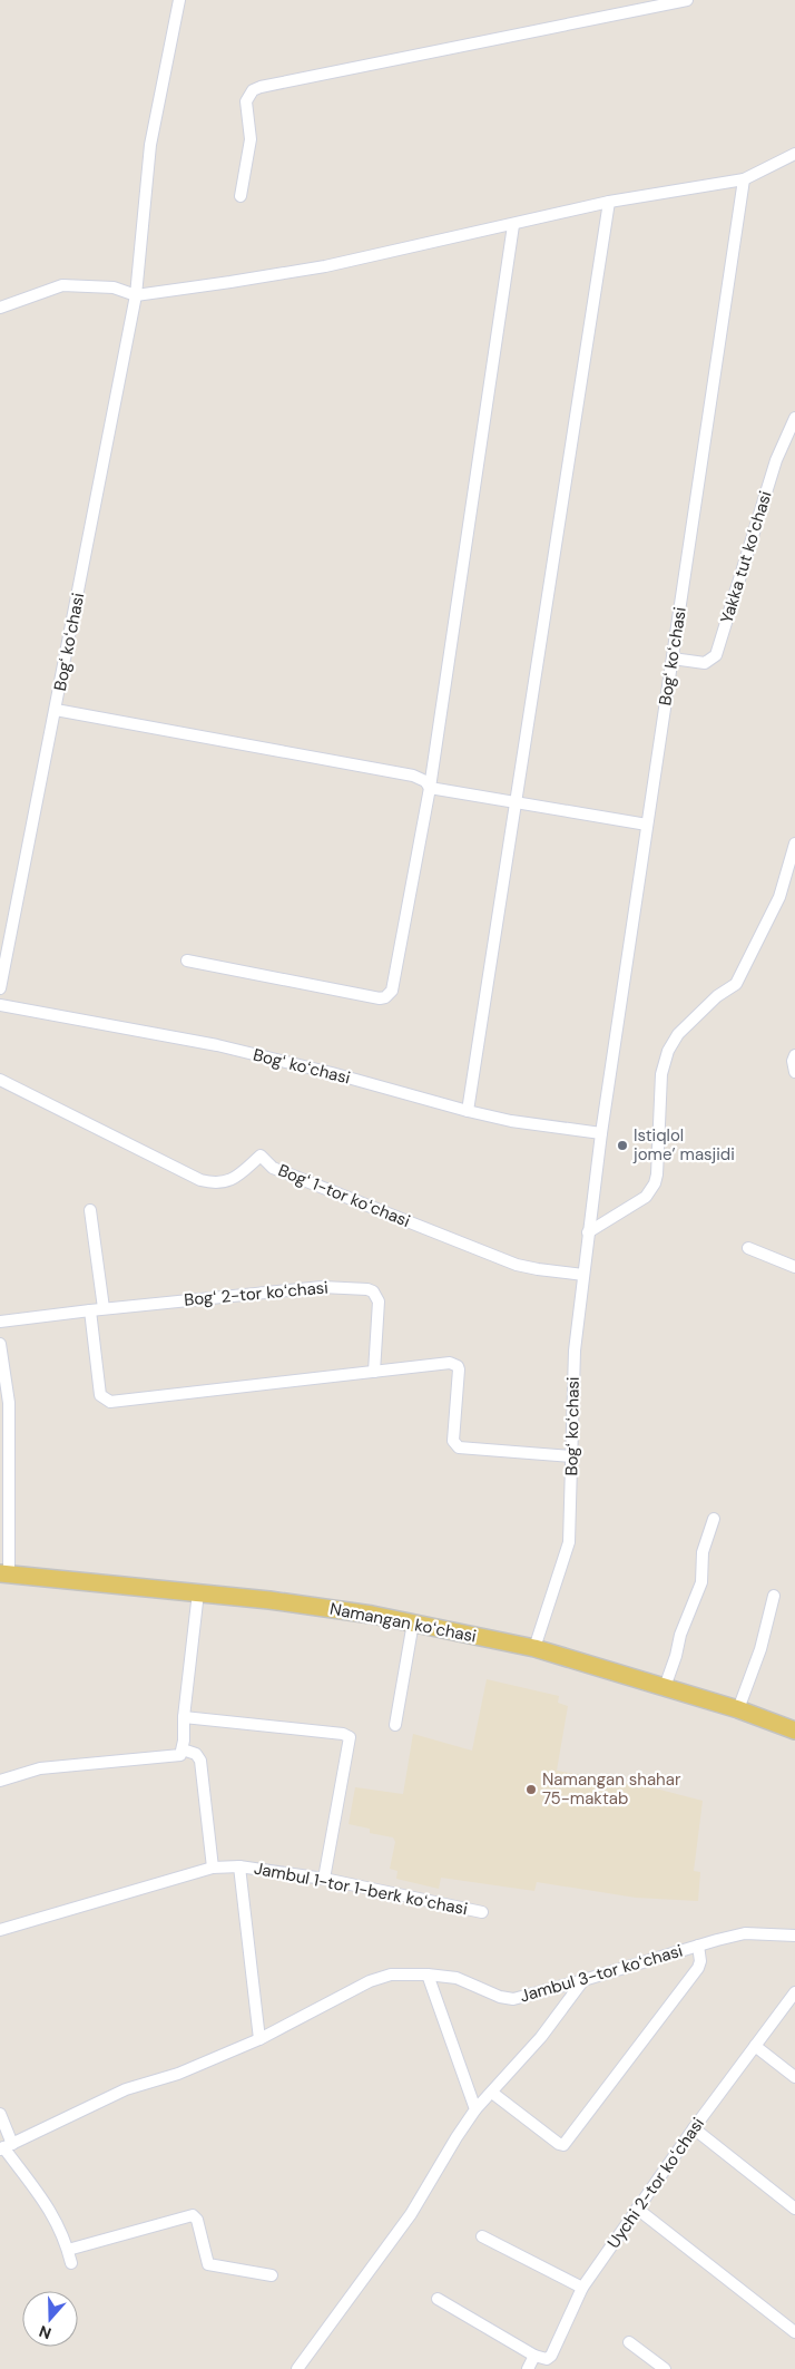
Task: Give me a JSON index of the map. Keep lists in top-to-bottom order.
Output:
{
  "streets": {
    "main road": ["Namangan koʻchasi"],
    "street": [
      "Yakka tut koʻchasi",
      "Bogʻ koʻchasi",
      "Bogʻ 1-tor koʻchasi",
      "Bogʻ 2-tor koʻchasi",
      "Jambul 1-tor 1-berk koʻchasi",
      "Jambul 3-tor koʻchasi",
      "Uychi 2-tor koʻchasi"
    ]
  },
  "crossings": [
    ["Yakka tut koʻchasi", "Bogʻ koʻchasi"],
    ["Bogʻ koʻchasi", "Bogʻ 1-tor koʻchasi"],
    ["Bogʻ koʻchasi", "Namangan koʻchasi"]
  ],
  "places": ["Istiqlol jome’ masjidi", "Namangan shahar 75-maktab"],
  "north": "bottom"
}
